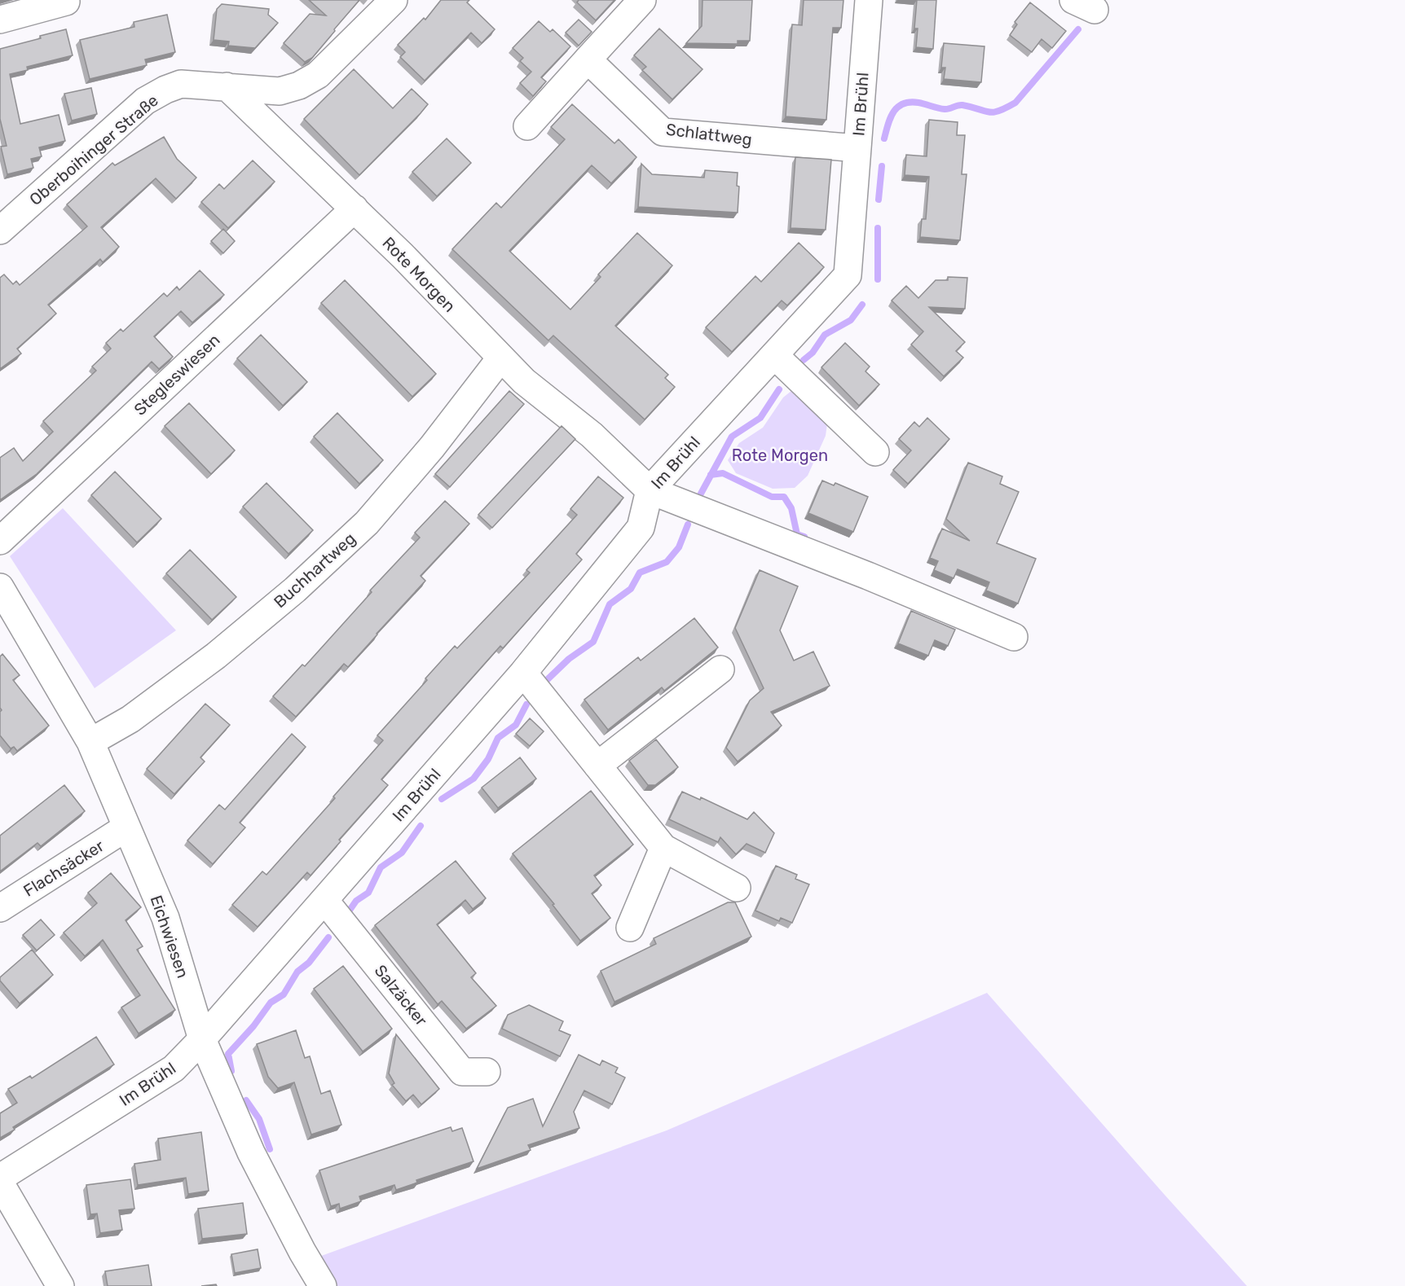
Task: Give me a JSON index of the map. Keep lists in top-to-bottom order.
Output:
{
  "streets": {
    "street": [
      "Im Brühl",
      "Schlattweg",
      "Oberboihinger Straße",
      "Rote Morgen",
      "Stegleswiesen",
      "Buchhartweg",
      "Flachsäcker",
      "Eichwiesen",
      "Salzäcker"
    ]
  },
  "crossings": [
    ["Im Brühl", "Schlattweg"],
    ["Im Brühl", "Rote Morgen"],
    ["Im Brühl", "Eichwiesen"],
    ["Im Brühl", "Salzäcker"],
    ["Oberboihinger Straße", "Rote Morgen"],
    ["Rote Morgen", "Stegleswiesen"],
    ["Rote Morgen", "Buchhartweg"],
    ["Buchhartweg", "Eichwiesen"],
    ["Flachsäcker", "Eichwiesen"]
  ],
  "parks": ["Rote Morgen"]
}
